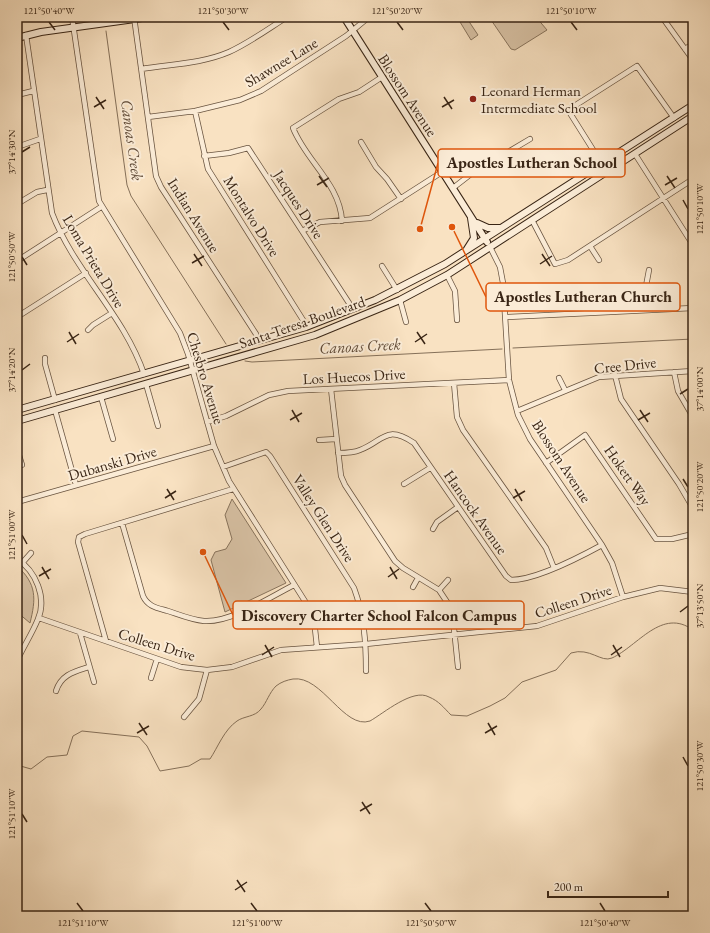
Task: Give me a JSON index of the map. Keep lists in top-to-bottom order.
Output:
{
  "streets": {
    "main road": ["Blossom Avenue", "Santa Teresa Boulevard"],
    "street": [
      "Shawnee Lane",
      "Jacques Drive",
      "Indian Avenue",
      "Montalvo Drive",
      "Loma Prieta Drive",
      "Cree Drive",
      "Los Huecos Drive",
      "Chesbro Avenue",
      "Dubanski Drive",
      "Hokett Way",
      "Hancock Avenue",
      "Valley Glen Drive",
      "Colleen Drive"
    ]
  },
  "crossings": [
    ["Shawnee Lane", "Blossom Avenue"],
    ["Shawnee Lane", "Indian Avenue"],
    ["Shawnee Lane", "Montalvo Drive"],
    ["Blossom Avenue", "Santa Teresa Boulevard"],
    ["Blossom Avenue", "Cree Drive"],
    ["Blossom Avenue", "Los Huecos Drive"],
    ["Blossom Avenue", "Hokett Way"],
    ["Blossom Avenue", "Hancock Avenue"],
    ["Blossom Avenue", "Colleen Drive"],
    ["Jacques Drive", "Montalvo Drive"],
    ["Jacques Drive", "Santa Teresa Boulevard"],
    ["Indian Avenue", "Santa Teresa Boulevard"],
    ["Montalvo Drive", "Santa Teresa Boulevard"],
    ["Loma Prieta Drive", "Santa Teresa Boulevard"],
    ["Santa Teresa Boulevard", "Chesbro Avenue"],
    ["Los Huecos Drive", "Chesbro Avenue"],
    ["Chesbro Avenue", "Dubanski Drive"],
    ["Chesbro Avenue", "Valley Glen Drive"],
    ["Chesbro Avenue", "Colleen Drive"],
    ["Valley Glen Drive", "Colleen Drive"]
  ],
  "water": ["Canoas Creek"],
  "places": [
    "Leonard Herman Intermediate School",
    "Apostles Lutheran Church",
    "Apostles Lutheran School",
    "Discovery Charter School Falcon Campus"
  ],
  "scale_bar": "200 m",
  "coordinates": [
    "121°50'40\"W",
    "121°50'30\"W",
    "121°50'20\"W",
    "121°50'10\"W",
    "37°14'30\"N",
    "121°50'50\"W",
    "37°14'20\"N",
    "37°14'00\"N",
    "121°51'00\"W",
    "37°13'50\"N",
    "121°51'10\"W"
  ]
}
